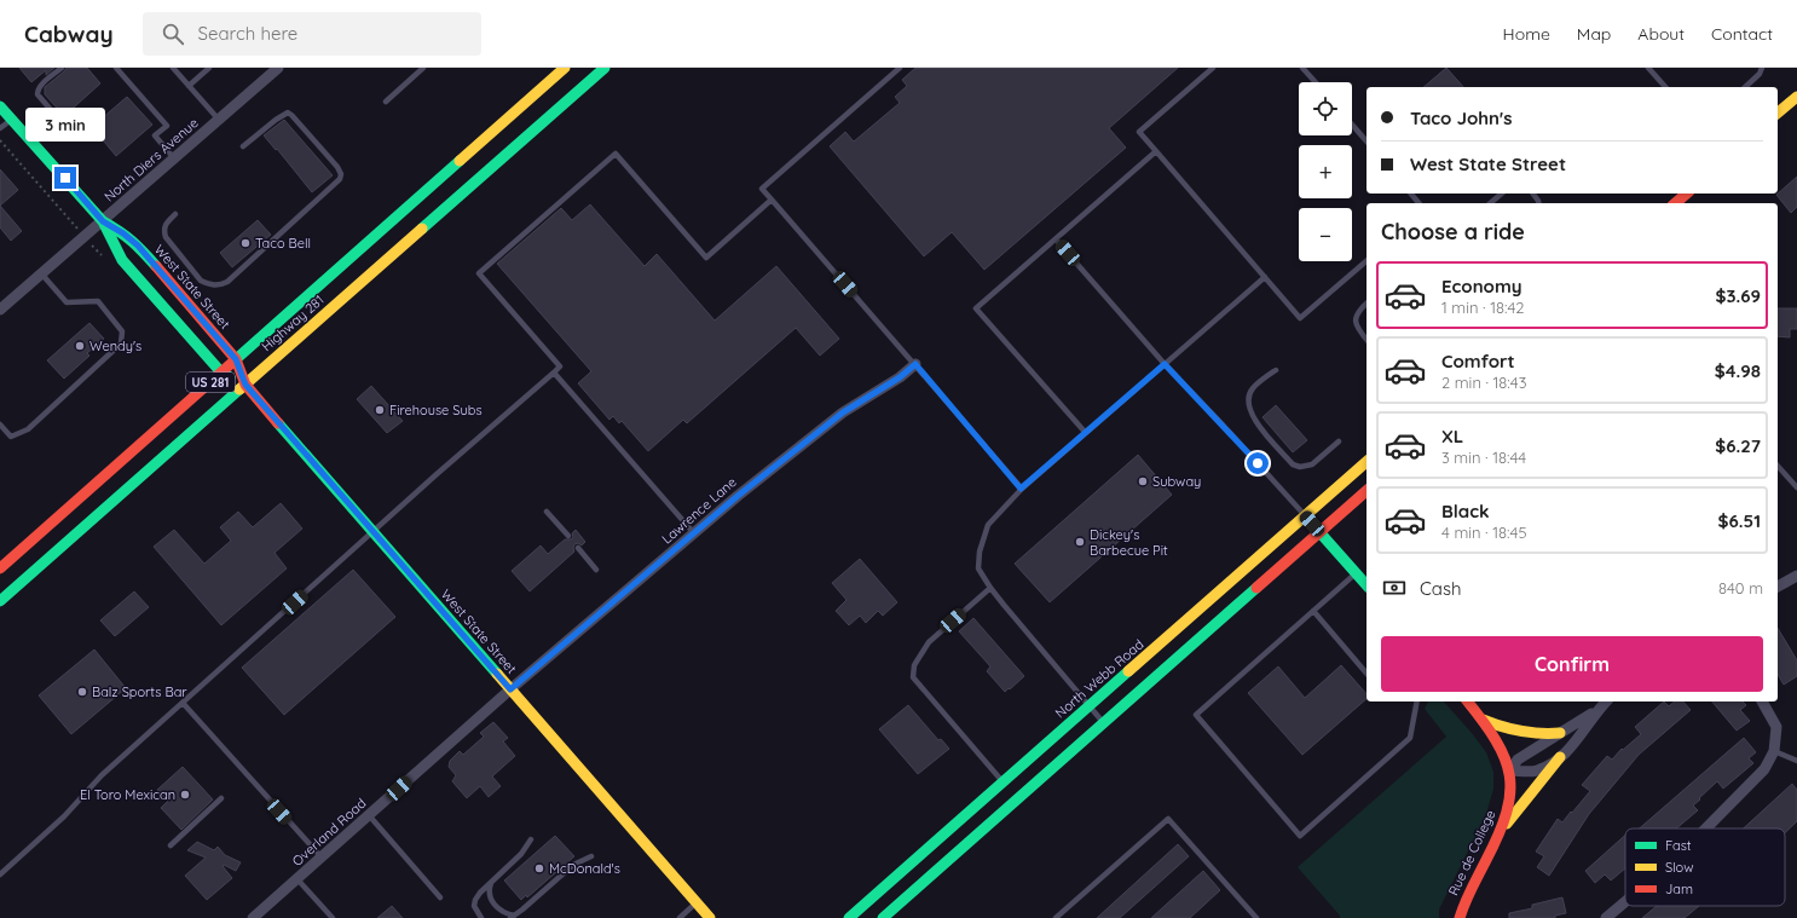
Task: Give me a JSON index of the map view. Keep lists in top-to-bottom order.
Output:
{
  "streets": {
    "main road": [
      "West State Street",
      "Highway 281",
      "US 281",
      "North Webb Road",
      "Rue de College"
    ],
    "street": ["North Diers Avenue", "Lawrence Lane", "Overland Road"]
  },
  "crossings": [
    ["North Diers Avenue", "West State Street"],
    ["West State Street", "Highway 281"],
    ["West State Street", "Lawrence Lane"],
    ["West State Street", "Overland Road"],
    ["Lawrence Lane", "Overland Road"]
  ],
  "places": [
    "Taco Bell",
    "Wendy's",
    "Firehouse Subs",
    "Subway",
    "Dickey's Barbecue Pit",
    "Balz Sports Bar",
    "El Toro Mexican",
    "McDonald's"
  ],
  "legend": ["Fast", "Slow", "Jam"],
  "page": {
    "header": "Cabway",
    "search": "Search here",
    "nav": [
      "Home",
      "Map",
      "About",
      "Contact"
    ],
    "map_buttons": ["+", "−"],
    "banner": ["Taco John's", "West State Street"],
    "bubble": "3 min",
    "heading": "Choose a ride",
    "list": [
      {
        "name": "Economy",
        "note": "1 min · 18:42",
        "value": "$3.69"
      },
      {
        "name": "Comfort",
        "note": "2 min · 18:43",
        "value": "$4.98"
      },
      {
        "name": "XL",
        "note": "3 min · 18:44",
        "value": "$6.27"
      },
      {
        "name": "Black",
        "note": "4 min · 18:45",
        "value": "$6.51"
      }
    ],
    "pay": ["Cash", "840 m"],
    "buttons": "Confirm"
  }
}
